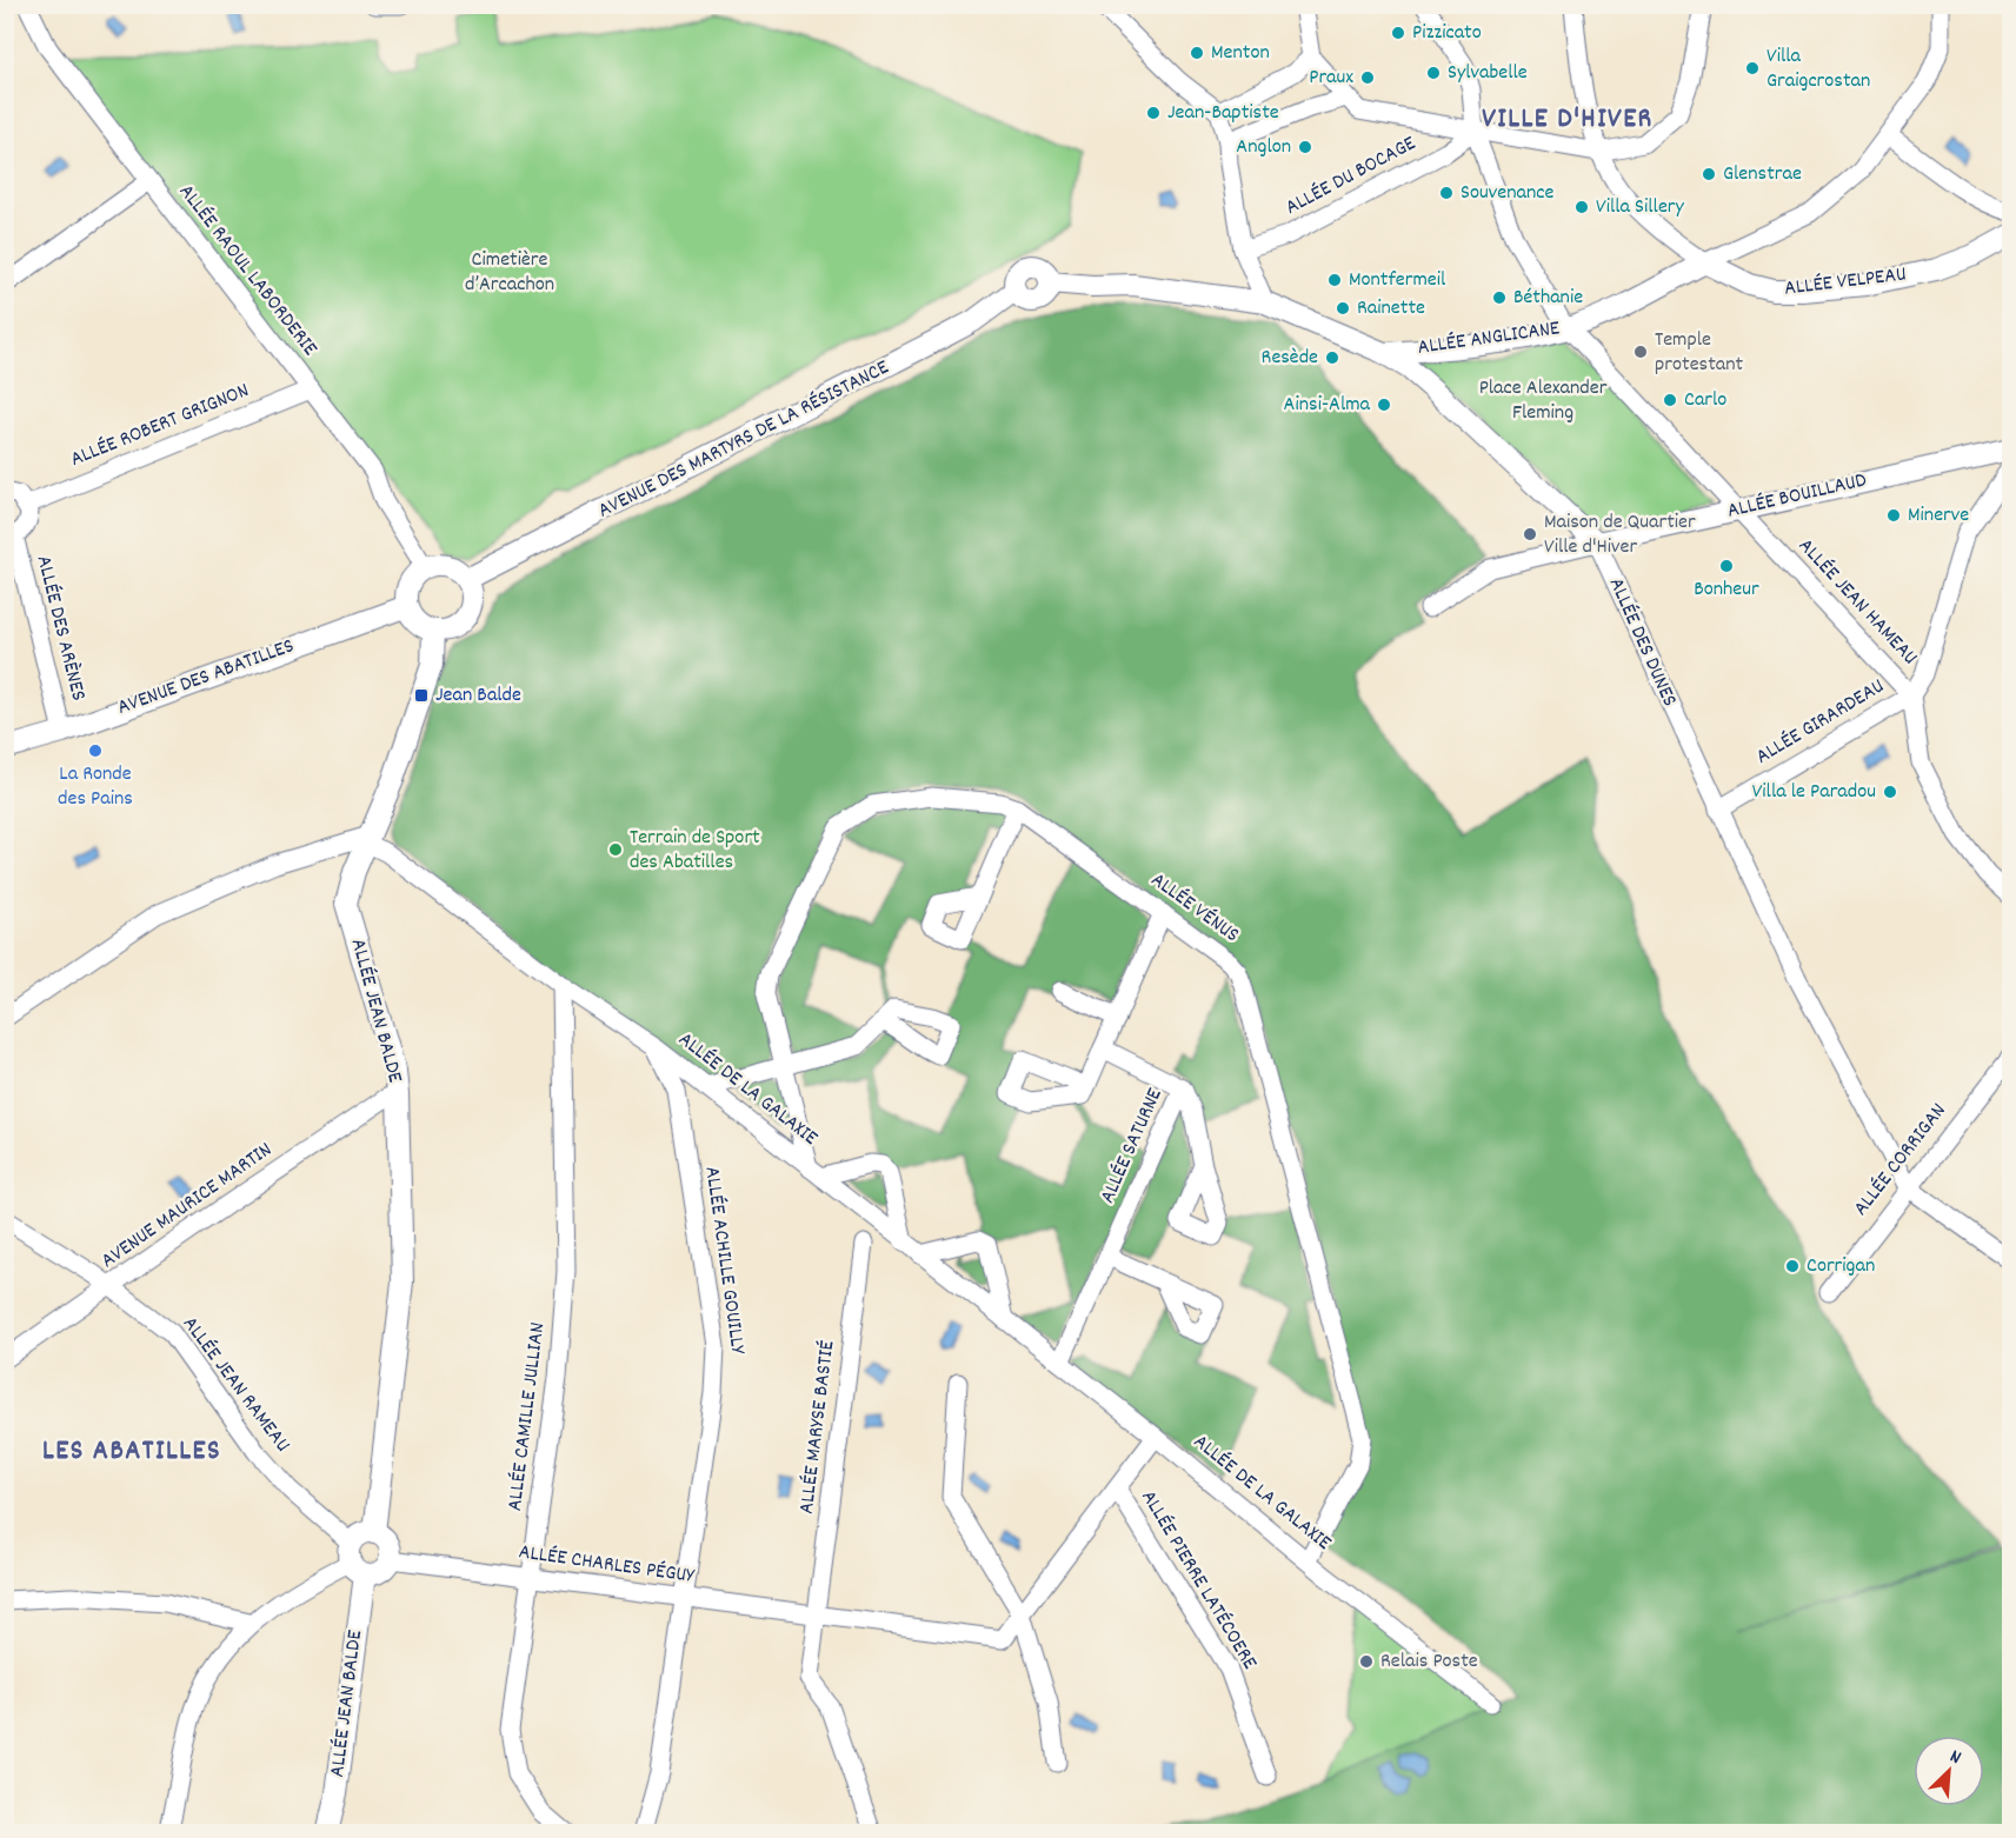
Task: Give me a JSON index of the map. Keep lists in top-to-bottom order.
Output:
{
  "streets": {
    "street": [
      "ALLÉE DU BOCAGE",
      "ALLÉE RAOUL LABORDERIE",
      "ALLÉE VELPEAU",
      "ALLÉE ANGLICANE",
      "ALLÉE ROBERT GRIGNON",
      "AVENUE DES MARTYRS DE LA RÉSISTANCE",
      "ALLÉE BOUILLAUD",
      "ALLÉE JEAN HAMEAU",
      "ALLÉE DES ARÈNES",
      "ALLÉE DES DUNES",
      "AVENUE DES ABATILLES",
      "ALLÉE GIRARDEAU",
      "ALLÉE VÉNUS",
      "ALLÉE JEAN BALDE",
      "ALLÉE DE LA GALAXIE",
      "ALLÉE SATURNE",
      "ALLÉE CORRIGAN",
      "AVENUE MAURICE MARTIN",
      "ALLÉE ACHILLE GOUILLY",
      "ALLÉE JEAN RAMEAU",
      "ALLÉE CAMILLE JULLIAN",
      "ALLÉE MARYSE BASTIÉ",
      "ALLÉE CHARLES PÉGUY",
      "ALLÉE PIERRE LATÉCOERE"
    ]
  },
  "crossings": [
    ["ALLÉE DU BOCAGE", "ALLÉE JEAN HAMEAU"],
    ["ALLÉE RAOUL LABORDERIE", "ALLÉE ROBERT GRIGNON"],
    ["ALLÉE RAOUL LABORDERIE", "AVENUE DES MARTYRS DE LA RÉSISTANCE"],
    ["ALLÉE RAOUL LABORDERIE", "AVENUE DES ABATILLES"],
    ["ALLÉE RAOUL LABORDERIE", "ALLÉE JEAN BALDE"],
    ["ALLÉE VELPEAU", "ALLÉE ANGLICANE"],
    ["ALLÉE ANGLICANE", "ALLÉE JEAN HAMEAU"],
    ["ALLÉE ANGLICANE", "ALLÉE DES DUNES"],
    ["AVENUE DES MARTYRS DE LA RÉSISTANCE", "ALLÉE DES DUNES"],
    ["AVENUE DES MARTYRS DE LA RÉSISTANCE", "AVENUE DES ABATILLES"],
    ["AVENUE DES MARTYRS DE LA RÉSISTANCE", "ALLÉE JEAN BALDE"],
    ["ALLÉE BOUILLAUD", "ALLÉE JEAN HAMEAU"],
    ["ALLÉE BOUILLAUD", "ALLÉE DES DUNES"],
    ["ALLÉE JEAN HAMEAU", "ALLÉE GIRARDEAU"],
    ["ALLÉE DES ARÈNES", "AVENUE DES ABATILLES"],
    ["ALLÉE DES DUNES", "ALLÉE GIRARDEAU"],
    ["ALLÉE DES DUNES", "ALLÉE CORRIGAN"],
    ["AVENUE DES ABATILLES", "ALLÉE JEAN BALDE"],
    ["ALLÉE VÉNUS", "ALLÉE DE LA GALAXIE"],
    ["ALLÉE JEAN BALDE", "AVENUE MAURICE MARTIN"],
    ["ALLÉE JEAN BALDE", "ALLÉE JEAN RAMEAU"],
    ["ALLÉE JEAN BALDE", "ALLÉE CHARLES PÉGUY"],
    ["ALLÉE DE LA GALAXIE", "ALLÉE SATURNE"],
    ["ALLÉE DE LA GALAXIE", "ALLÉE ACHILLE GOUILLY"],
    ["AVENUE MAURICE MARTIN", "ALLÉE JEAN RAMEAU"],
    ["ALLÉE ACHILLE GOUILLY", "ALLÉE CHARLES PÉGUY"],
    ["ALLÉE JEAN RAMEAU", "ALLÉE CHARLES PÉGUY"],
    ["ALLÉE CAMILLE JULLIAN", "ALLÉE CHARLES PÉGUY"],
    ["ALLÉE MARYSE BASTIÉ", "ALLÉE CHARLES PÉGUY"]
  ],
  "districts": ["VILLE D'HIVER", "LES ABATILLES"],
  "parks": ["Cimetière d’Arcachon", "Place Alexander Fleming"],
  "places": {
    "other": [
      "Pizzicato",
      "Menton",
      "Villa Graigcrostan",
      "Sylvabelle",
      "Praux",
      "Jean-Baptiste",
      "Anglon",
      "Glenstrae",
      "Souvenance",
      "Villa Sillery",
      "Montfermeil",
      "Béthanie",
      "Rainette",
      "Temple protestant",
      "Resède",
      "Carlo",
      "Ainsi-Alma",
      "Minerve",
      "Maison de Quartier Ville d'Hiver",
      "Bonheur",
      "La Ronde des Pains",
      "Villa le Paradou",
      "Terrain de Sport des Abatilles",
      "Corrigan",
      "Relais Poste"
    ],
    "transit": ["Jean Balde"]
  },
  "north": "top right"
}
